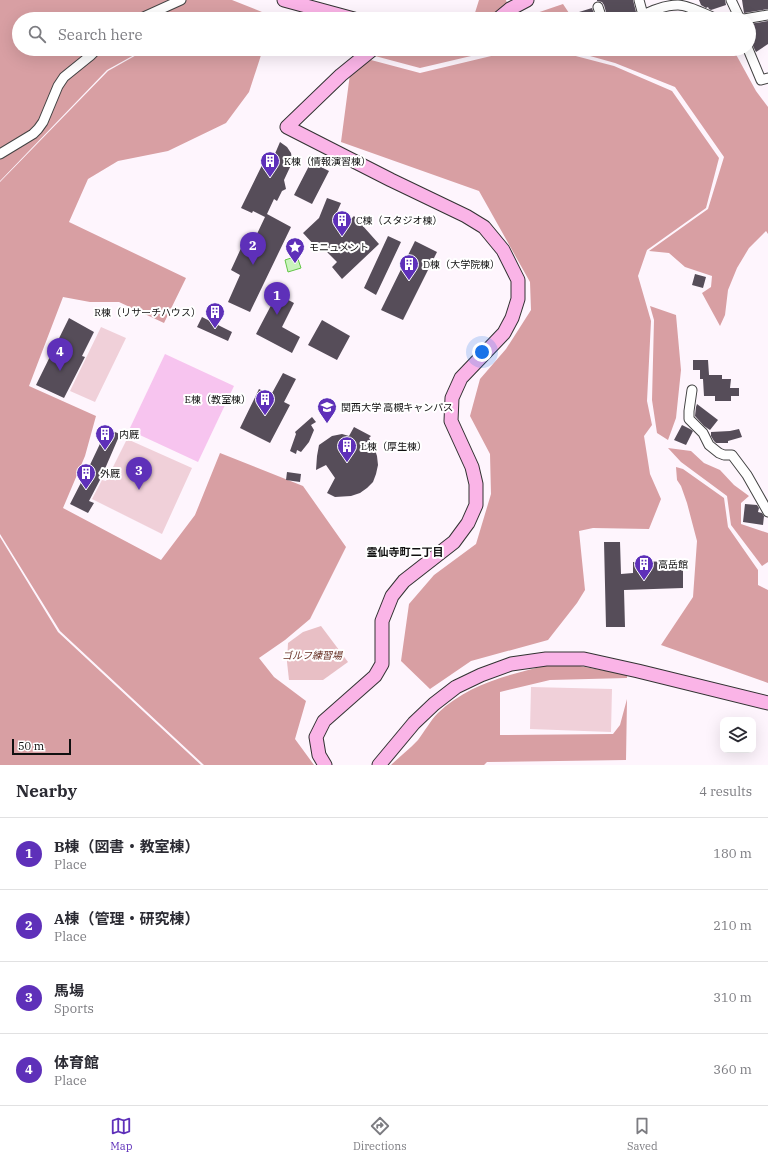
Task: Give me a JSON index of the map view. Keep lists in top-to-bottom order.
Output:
{
  "districts": ["霊仙寺町二丁目"],
  "parks": ["ゴルフ練習場"],
  "places": {
    "building": [
      "K棟（情報演習棟）",
      "C棟（スタジオ棟）",
      "D棟（大学院棟）",
      "R棟（リサーチハウス）",
      "E棟（教室棟）",
      "内厩",
      "L棟（厚生棟）",
      "外厩",
      "高岳館"
    ],
    "place": ["モニュメント"],
    "school or university": ["関西大学 高槻キャンパス"]
  },
  "scale_bar": "50 m",
  "page": {
    "search": "Search here",
    "pins": [
      "2",
      "1",
      "4",
      "3"
    ],
    "scale": "50 m",
    "heading": ["Nearby", "4 results"],
    "list": [
      {
        "mark": "1",
        "name": "B棟（図書・教室棟）",
        "note": "Place",
        "value": "180 m"
      },
      {
        "mark": "2",
        "name": "A棟（管理・研究棟）",
        "note": "Place",
        "value": "210 m"
      },
      {
        "mark": "3",
        "name": "馬場",
        "note": "Sports",
        "value": "310 m"
      },
      {
        "mark": "4",
        "name": "体育館",
        "note": "Place",
        "value": "360 m"
      }
    ],
    "nav": ["Map", "Directions", "Saved"]
  }
}
